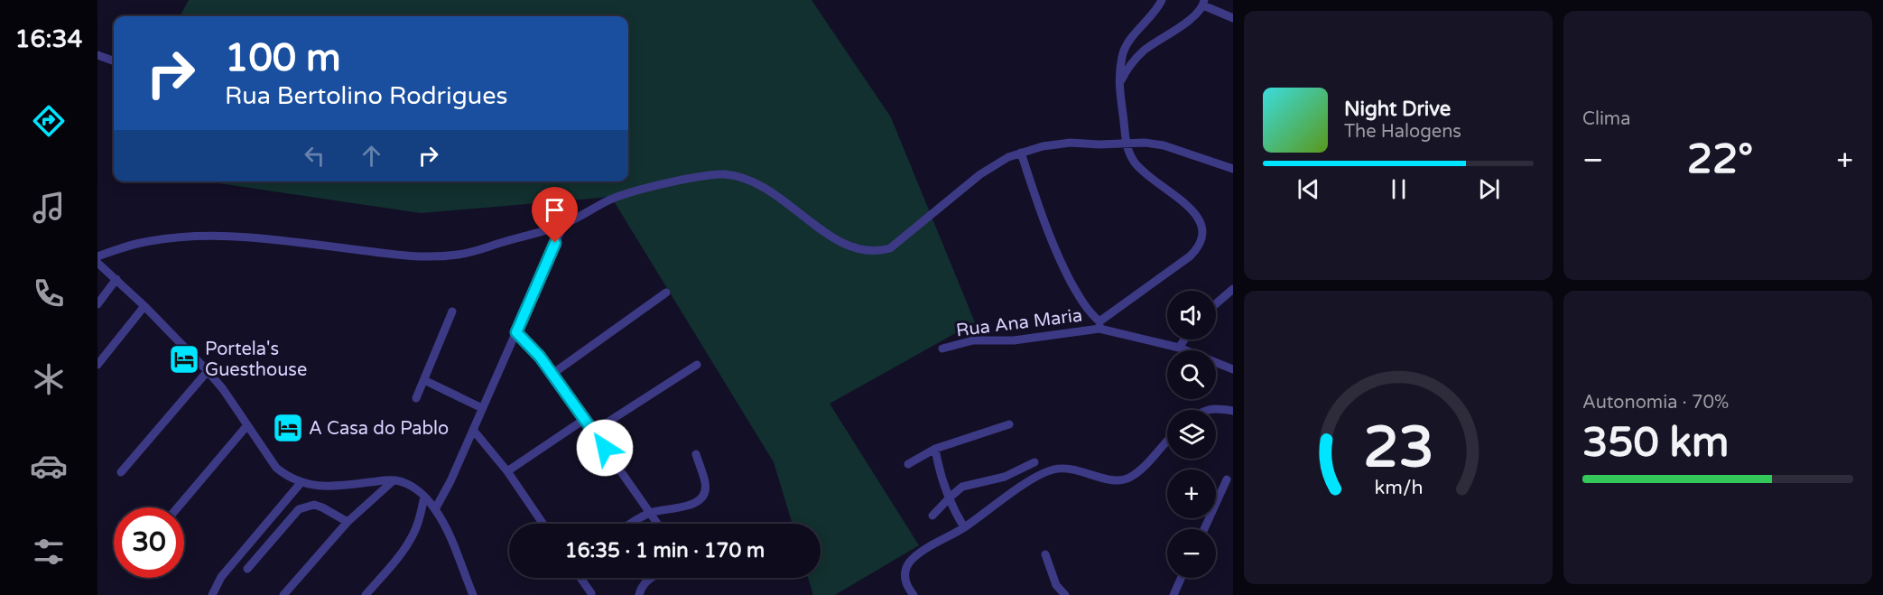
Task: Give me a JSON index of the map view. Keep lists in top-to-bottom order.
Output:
{
  "streets": {
    "street": ["Rua Ana Maria"]
  },
  "places": {
    "hotel": ["Portela's Guesthouse", "A Casa do Pablo"]
  },
  "page": {
    "tabs": "16:34",
    "tile": [
      "Clima",
      ["Autonomia · 70%", "350 km"]
    ],
    "turn": ["100 m", "Rua Bertolino Rodrigues"],
    "song": ["Night Drive", "The Halogens"],
    "heat": ["−", "22°", "+"],
    "map_buttons": ["+", "−"],
    "limit": "30",
    "trip": "16:35 · 1 min · 170 m",
    "gauge": ["23", "km/h"]
  }
}
